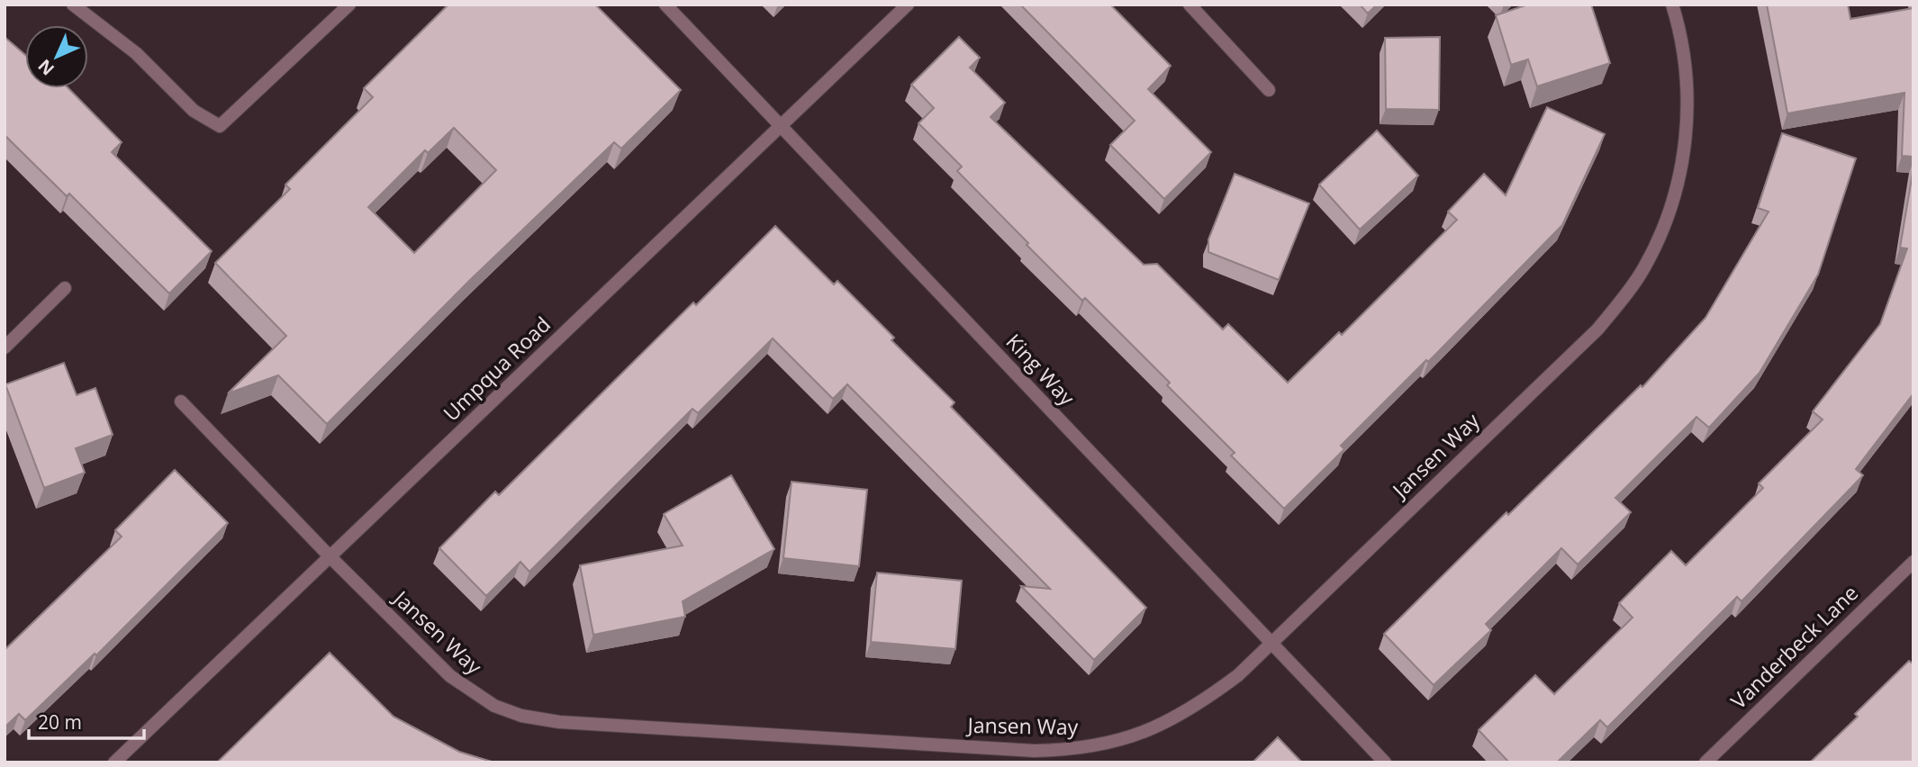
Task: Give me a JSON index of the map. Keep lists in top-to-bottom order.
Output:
{
  "streets": {
    "street": [
      "Umpqua Road",
      "King Way",
      "Jansen Way",
      "Vanderbeck Lane"
    ]
  },
  "crossings": [
    ["Umpqua Road", "King Way"],
    ["Umpqua Road", "Jansen Way"],
    ["King Way", "Jansen Way"]
  ],
  "scale_bar": "20 m",
  "north": "bottom left"
}
